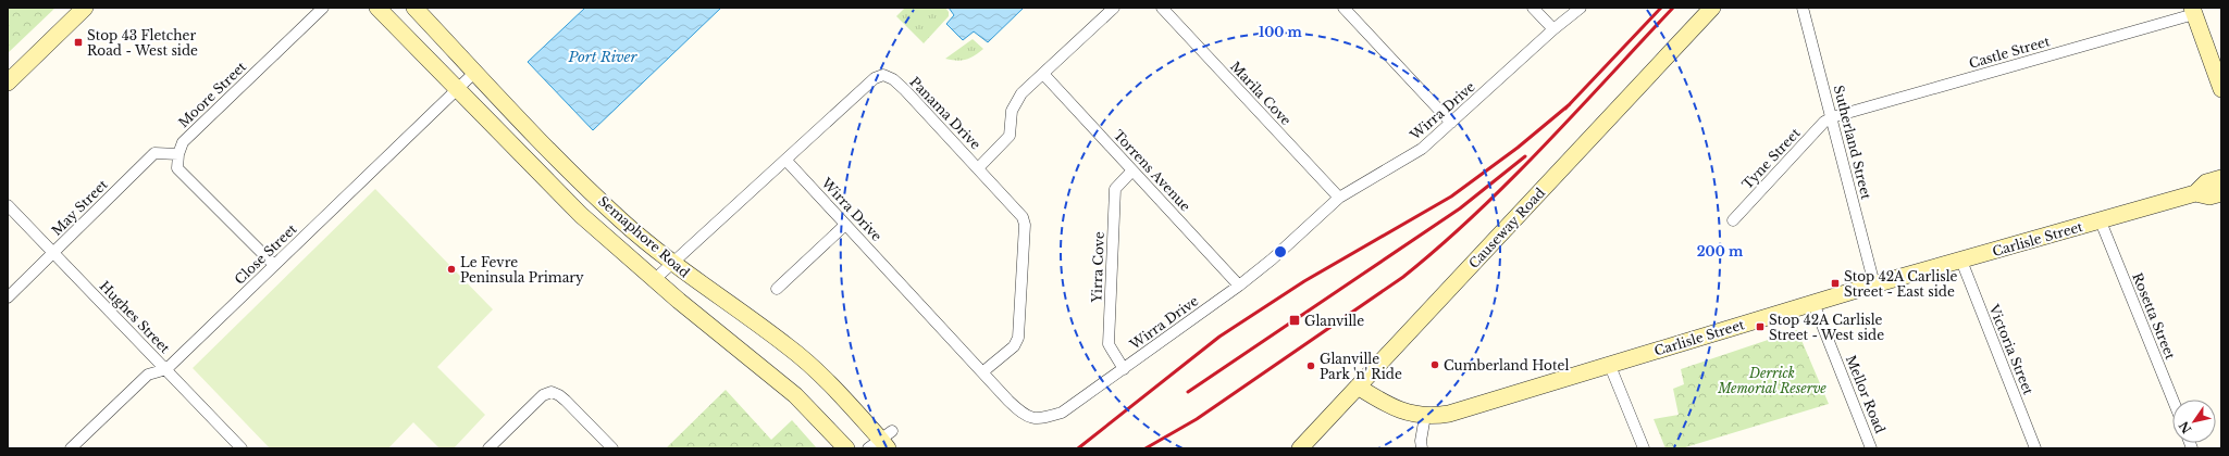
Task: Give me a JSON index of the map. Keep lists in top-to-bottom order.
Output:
{
  "streets": {
    "main road": ["Causeway Road", "Semaphore Road", "Carlisle Street"],
    "street": [
      "Castle Street",
      "Marila Cove",
      "Moore Street",
      "Wirra Drive",
      "Panama Drive",
      "Sutherland Street",
      "Tyne Street",
      "Torrens Avenue",
      "May Street",
      "Close Street",
      "Yirra Cove",
      "Rosetta Street",
      "Hughes Street",
      "Victoria Street",
      "Mellor Road"
    ]
  },
  "crossings": [
    ["Castle Street", "Sutherland Street"],
    ["Castle Street", "Tyne Street"],
    ["Marila Cove", "Wirra Drive"],
    ["Moore Street", "May Street"],
    ["Wirra Drive", "Panama Drive"],
    ["Wirra Drive", "Torrens Avenue"],
    ["Wirra Drive", "Yirra Cove"],
    ["Panama Drive", "Semaphore Road"],
    ["Sutherland Street", "Tyne Street"],
    ["Sutherland Street", "Carlisle Street"],
    ["Torrens Avenue", "Yirra Cove"],
    ["May Street", "Hughes Street"],
    ["Causeway Road", "Carlisle Street"],
    ["Semaphore Road", "Close Street"],
    ["Carlisle Street", "Rosetta Street"],
    ["Carlisle Street", "Victoria Street"],
    ["Carlisle Street", "Mellor Road"],
    ["Close Street", "Hughes Street"]
  ],
  "water": ["Port River"],
  "parks": ["Derrick Memorial Reserve"],
  "places": {
    "transit": [
      "Stop 43 Fletcher Road - West side",
      "Stop 42A Carlisle Street - East side",
      "Glanville",
      "Stop 42A Carlisle Street - West side"
    ],
    "other": ["Le Fevre Peninsula Primary", "Cumberland Hotel", "Glanville Park 'n' Ride"]
  },
  "north": "bottom left",
  "rings": ["100 m", "200 m"]
}
